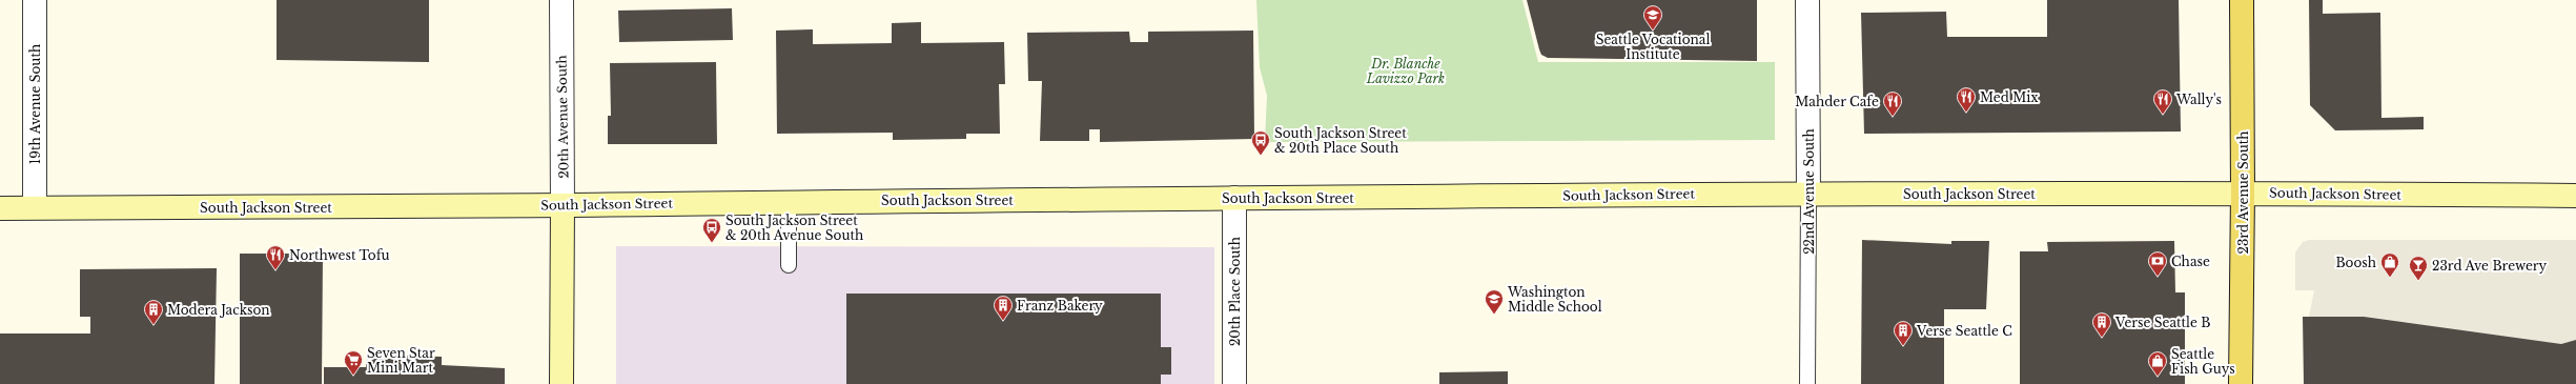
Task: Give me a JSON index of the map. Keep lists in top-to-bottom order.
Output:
{
  "streets": {
    "main road": ["20th Avenue South", "23rd Avenue South", "South Jackson Street"],
    "street": ["19th Avenue South", "22nd Avenue South", "20th Place South"]
  },
  "crossings": [
    ["19th Avenue South", "South Jackson Street"],
    ["20th Avenue South", "South Jackson Street"],
    ["22nd Avenue South", "South Jackson Street"],
    ["23rd Avenue South", "South Jackson Street"],
    ["South Jackson Street", "20th Place South"]
  ],
  "parks": ["Dr. Blanche Lavizzo Park"],
  "places": {
    "school or university": ["Seattle Vocational Institute", "Washington Middle School"],
    "restaurant": [
      "Med Mix",
      "Wally's",
      "Mahder Cafe",
      "Northwest Tofu"
    ],
    "bus stop": ["South Jackson Street & 20th Place South", "South Jackson Street & 20th Avenue South"],
    "bank": ["Chase"],
    "shop": ["Boosh", "Seattle Fish Guys"],
    "bar": ["23rd Ave Brewery"],
    "building": [
      "Franz Bakery",
      "Modera Jackson",
      "Verse Seattle B",
      "Verse Seattle C"
    ],
    "supermarket": ["Seven Star Mini Mart"]
  }
}
